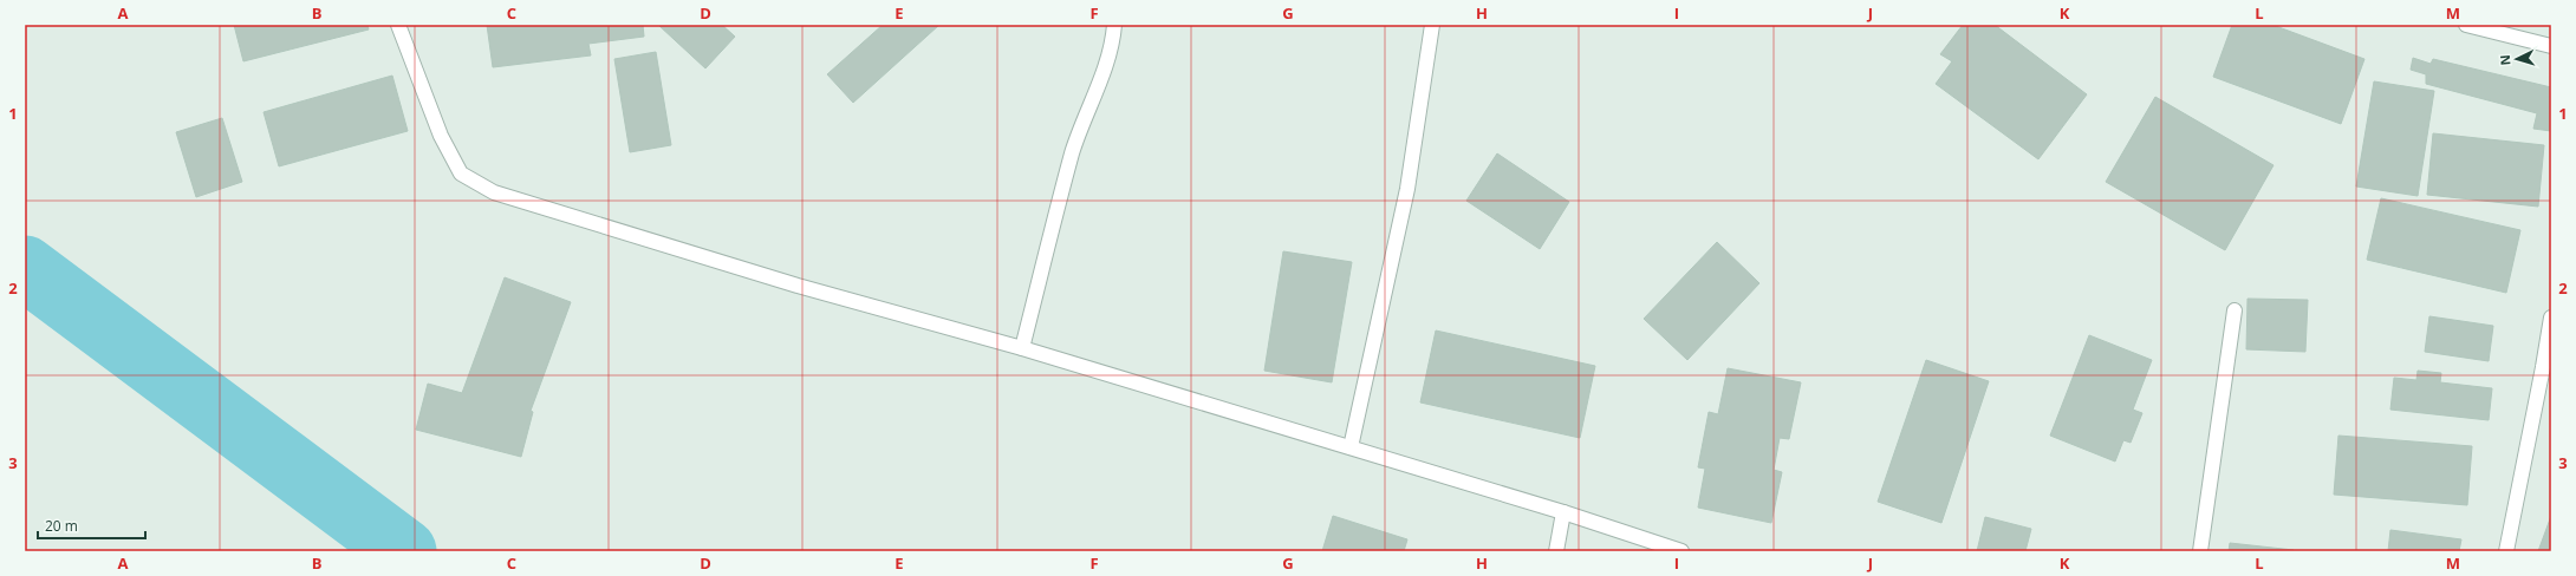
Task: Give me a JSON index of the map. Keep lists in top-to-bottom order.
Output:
{
  "scale_bar": "20 m",
  "north": "left",
  "grid": {
    "columns": [
      "A",
      "B",
      "C",
      "D",
      "E",
      "F",
      "G",
      "H",
      "I",
      "J",
      "K",
      "L",
      "M"
    ],
    "rows": ["1", "2", "3"]
  }
}
